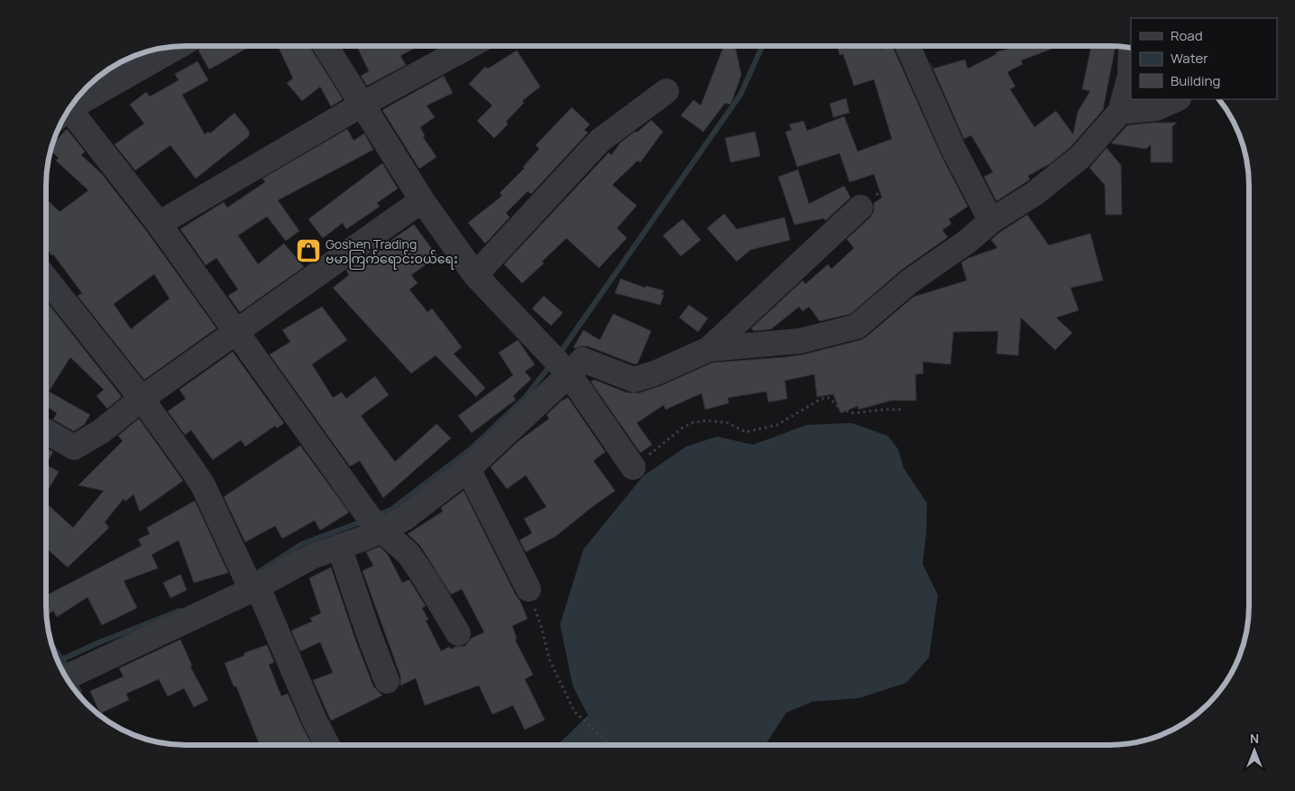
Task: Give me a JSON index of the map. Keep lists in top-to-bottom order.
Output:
{
  "places": {
    "shop": ["Goshen Trading ဗမာကြက်ရောင်းဝယ်ရေး"]
  },
  "legend": ["Road", "Water", "Building"],
  "north": "top"
}
